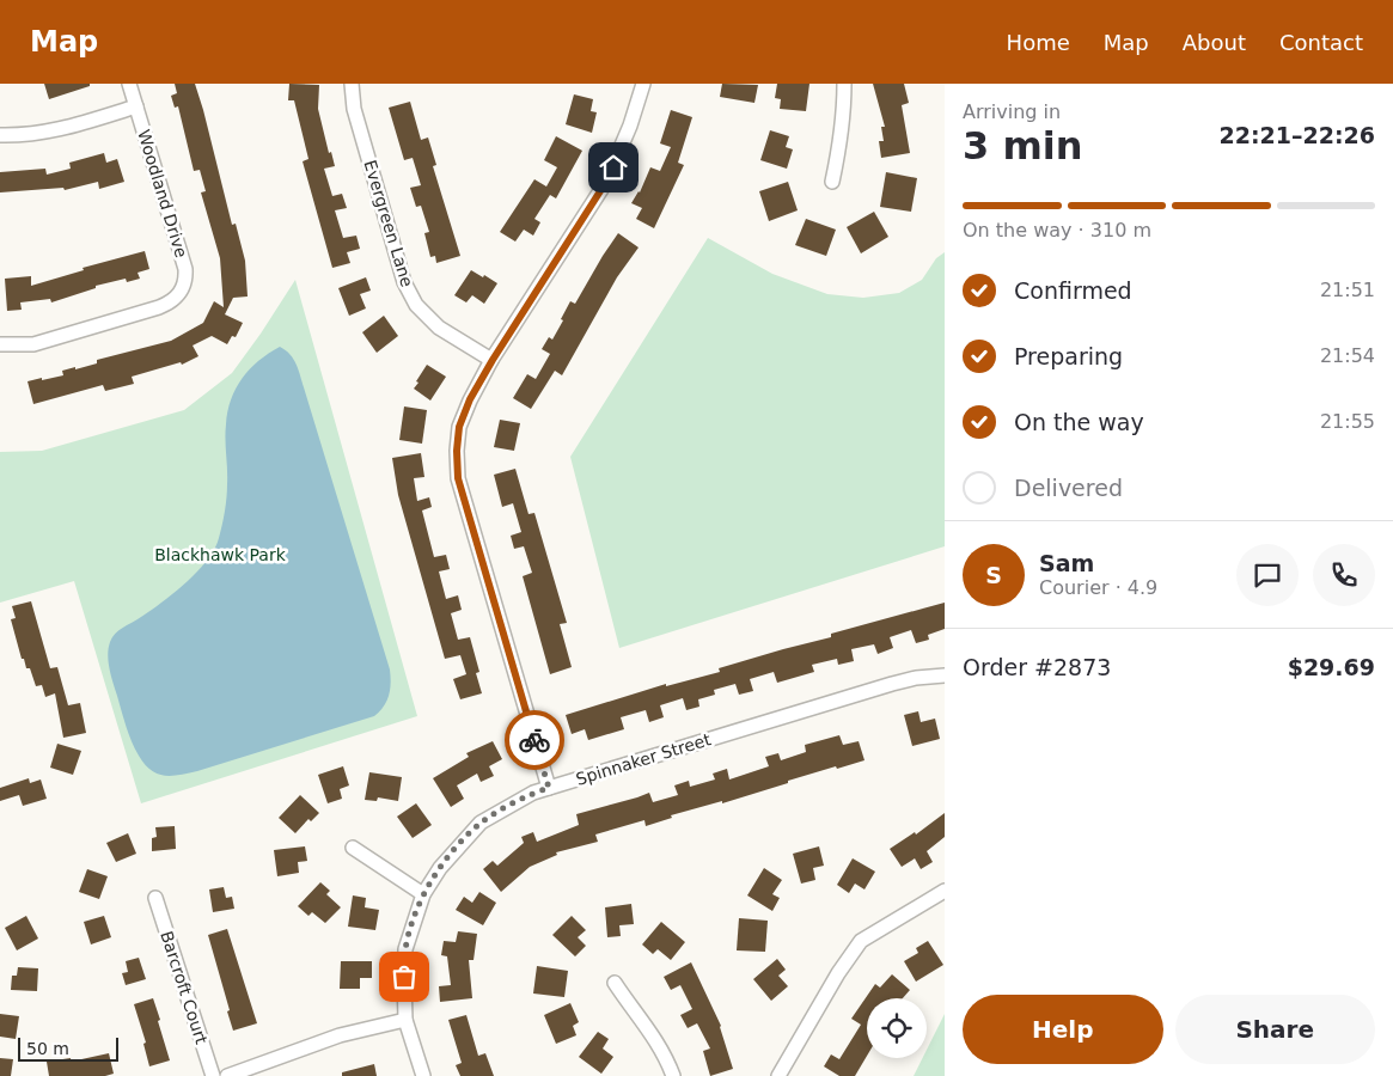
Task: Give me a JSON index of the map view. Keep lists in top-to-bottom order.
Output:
{
  "streets": {
    "street": [
      "Woodland Drive",
      "Evergreen Lane",
      "Spinnaker Street",
      "Barcroft Court"
    ]
  },
  "parks": ["Blackhawk Park"],
  "scale_bar": "50 m",
  "page": {
    "header": "Map",
    "nav": [
      "Home",
      "Map",
      "About",
      "Contact"
    ],
    "heading": ["3 min", "Arriving in", "22:21–22:26"],
    "panel": [
      "Sam",
      "Courier · 4.9",
      "Order #2873",
      "$29.69"
    ],
    "bar": "On the way · 310 m",
    "list": [
      ["Confirmed", "21:51"],
      ["Preparing", "21:54"],
      ["On the way", "21:55"],
      "Delivered"
    ],
    "round": "S",
    "buttons": ["Help", "Share"],
    "scale": "50 m"
  }
}
